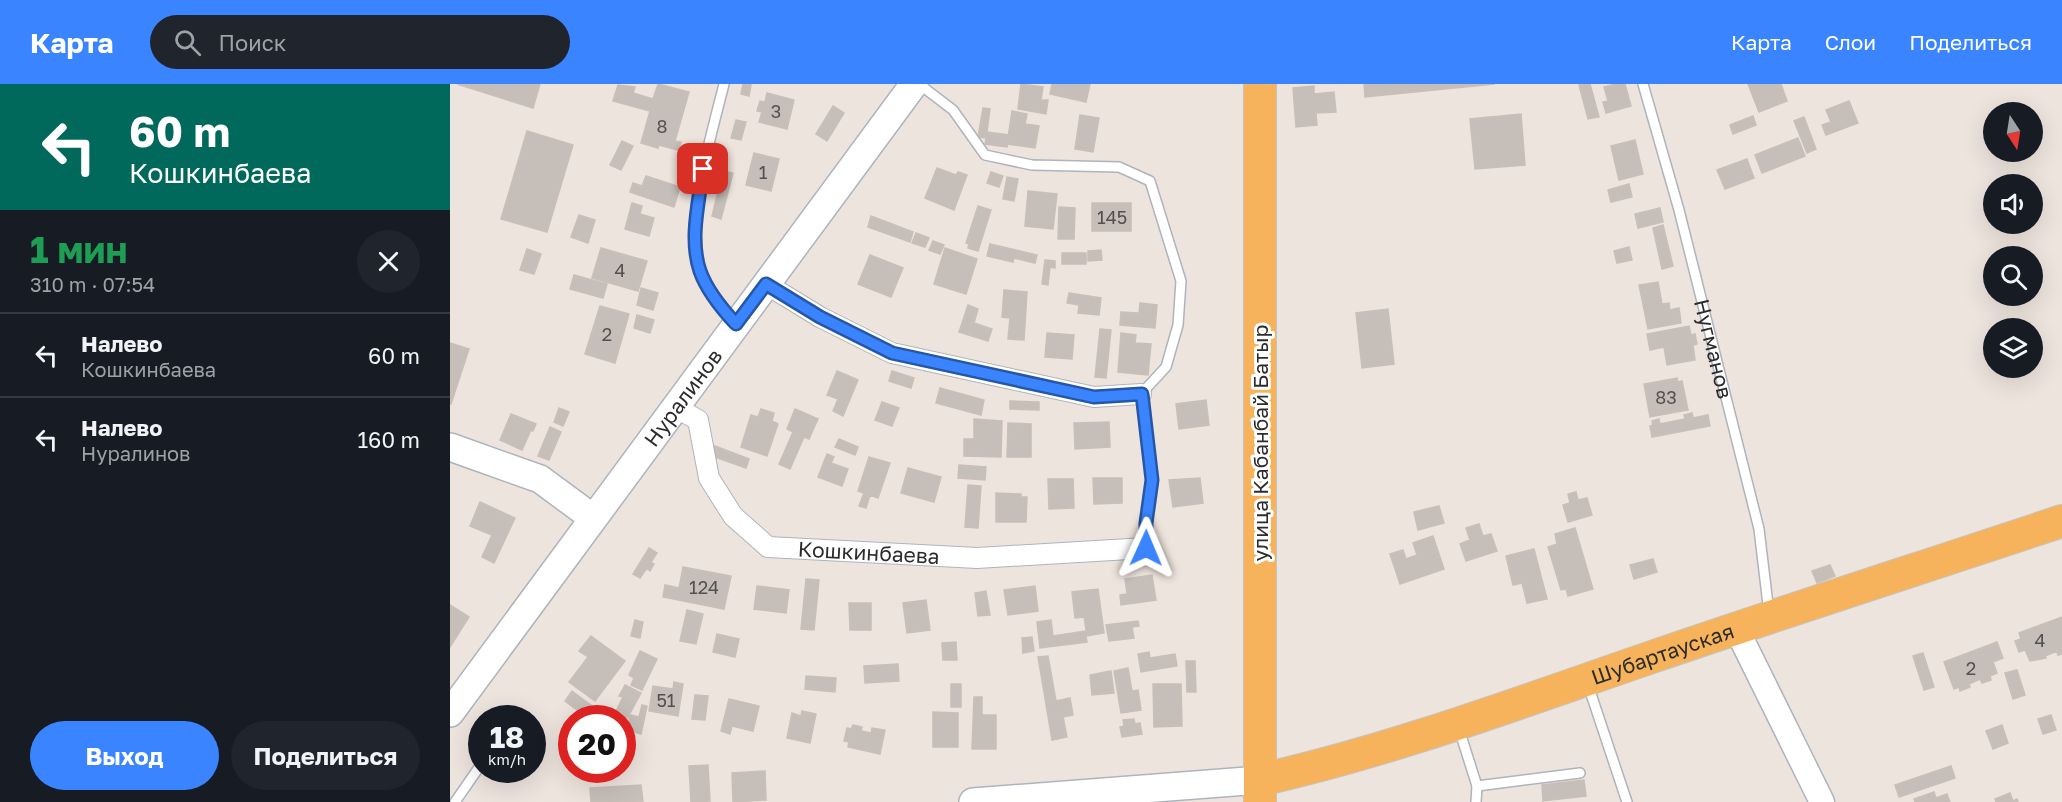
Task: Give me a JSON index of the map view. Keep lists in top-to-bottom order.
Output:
{
  "streets": {
    "main road": ["Нуралинов", "улица Кабанбай Батыр", "Шубартауская"],
    "street": ["Кошкинбаева"],
    "lane": ["Нугманов"]
  },
  "crossings": [
    ["Нугманов", "Шубартауская"],
    ["Нуралинов", "Кошкинбаева"],
    ["улица Кабанбай Батыр", "Шубартауская"]
  ],
  "house_numbers": [
    "3",
    "8",
    "1",
    "145",
    "4",
    "2",
    "83",
    "124",
    "4",
    "2",
    "51"
  ],
  "north": "bottom",
  "page": {
    "header": "Карта",
    "search": "Поиск",
    "nav": ["Карта", "Слои", "Поделиться"],
    "turn": ["60 m", "Кошкинбаева"],
    "heading": ["1 мин", "310 m · 07:54"],
    "list": [
      {
        "name": "Налево",
        "note": "Кошкинбаева",
        "value": "60 m"
      },
      {
        "name": "Налево",
        "note": "Нуралинов",
        "value": "160 m"
      }
    ],
    "speed": "18 km/h",
    "limit": "20",
    "buttons": ["Выход", "Поделиться"]
  }
}
